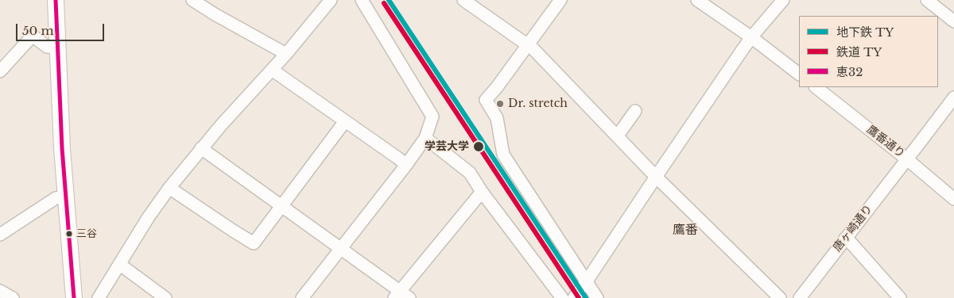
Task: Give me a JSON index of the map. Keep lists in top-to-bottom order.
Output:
{
  "streets": {
    "street": ["鷹番通り", "唐ヶ崎通り"]
  },
  "crossings": [
    ["鷹番通り", "唐ヶ崎通り"]
  ],
  "districts": ["鷹番"],
  "places": ["Dr. stretch", "学芸大学", "三谷"],
  "lines": ["metro line TY", "transit line 恵32", "rail line TY"],
  "legend": ["地下鉄 TY", "鉄道 TY", "恵32"],
  "scale_bar": "50 m"
}
